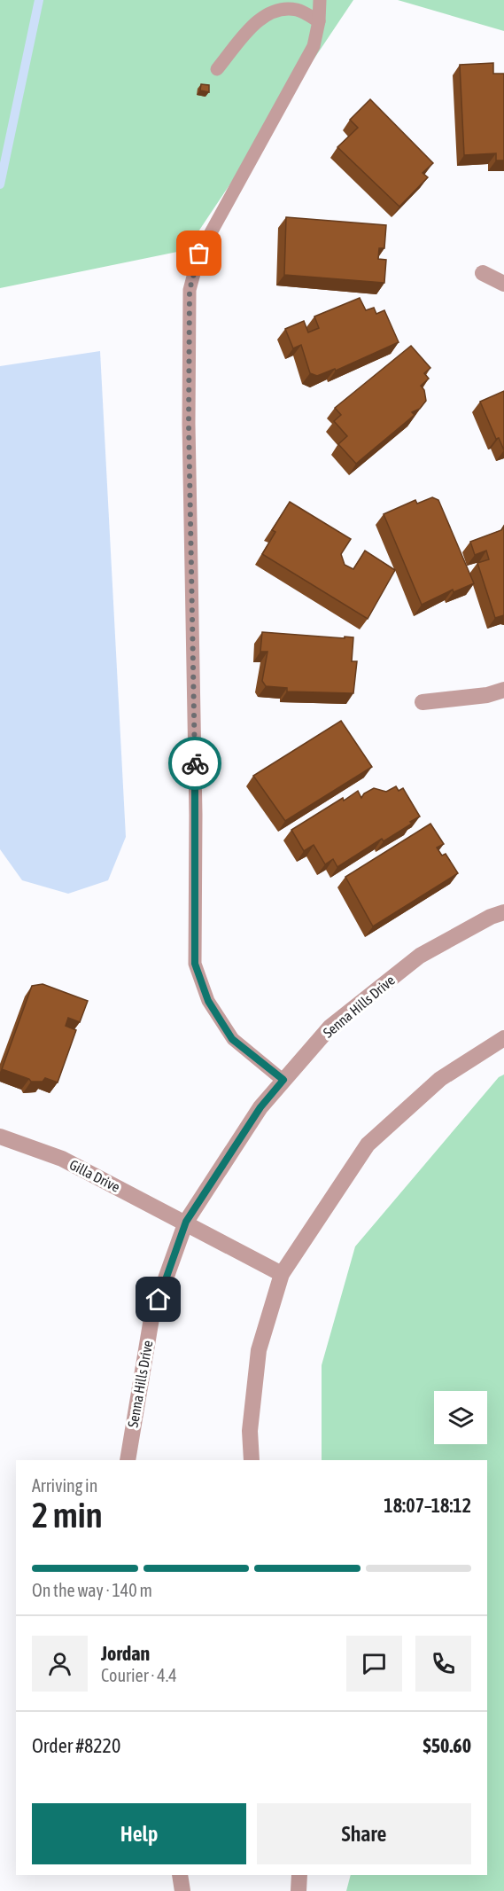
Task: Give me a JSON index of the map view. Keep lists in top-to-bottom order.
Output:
{
  "streets": {
    "street": ["Senna Hills Drive", "Gilla Drive"]
  },
  "crossings": [
    ["Senna Hills Drive", "Gilla Drive"]
  ],
  "page": {
    "heading": ["2 min", "Arriving in", "18:07–18:12"],
    "panel": [
      "Jordan",
      "Courier · 4.4",
      "Order #8220",
      "$50.60"
    ],
    "bar": "On the way · 140 m",
    "buttons": ["Help", "Share"]
  }
}
